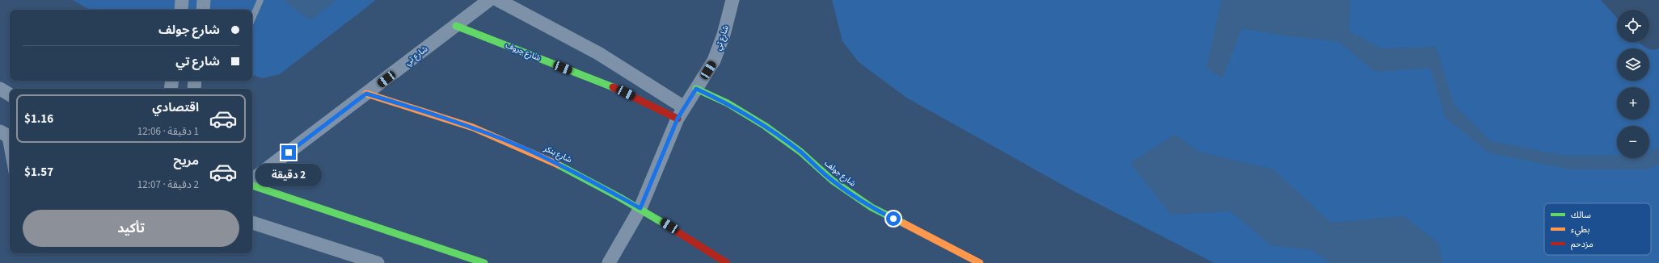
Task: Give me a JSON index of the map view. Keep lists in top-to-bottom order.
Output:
{
  "streets": {
    "street": [
      "شارع تي",
      "شارع جروف",
      "شارع بنكر",
      "شارع جولف"
    ]
  },
  "crossings": [
    ["شارع تي", "شارع جروف"],
    ["شارع تي", "شارع بنكر"],
    ["شارع تي", "شارع جولف"]
  ],
  "legend": ["سالك", "بطيء", "مزدحم"],
  "page": {
    "map_buttons": ["+", "−"],
    "banner": ["شارع جولف", "شارع تي"],
    "list": [
      {
        "name": "اقتصادي",
        "note": "1 دقيقة · 12:06",
        "value": "$1.16"
      },
      {
        "name": "مريح",
        "note": "2 دقيقة · 12:07",
        "value": "$1.57"
      }
    ],
    "bubble": "2 دقيقة",
    "buttons": "تأكيد"
  }
}
